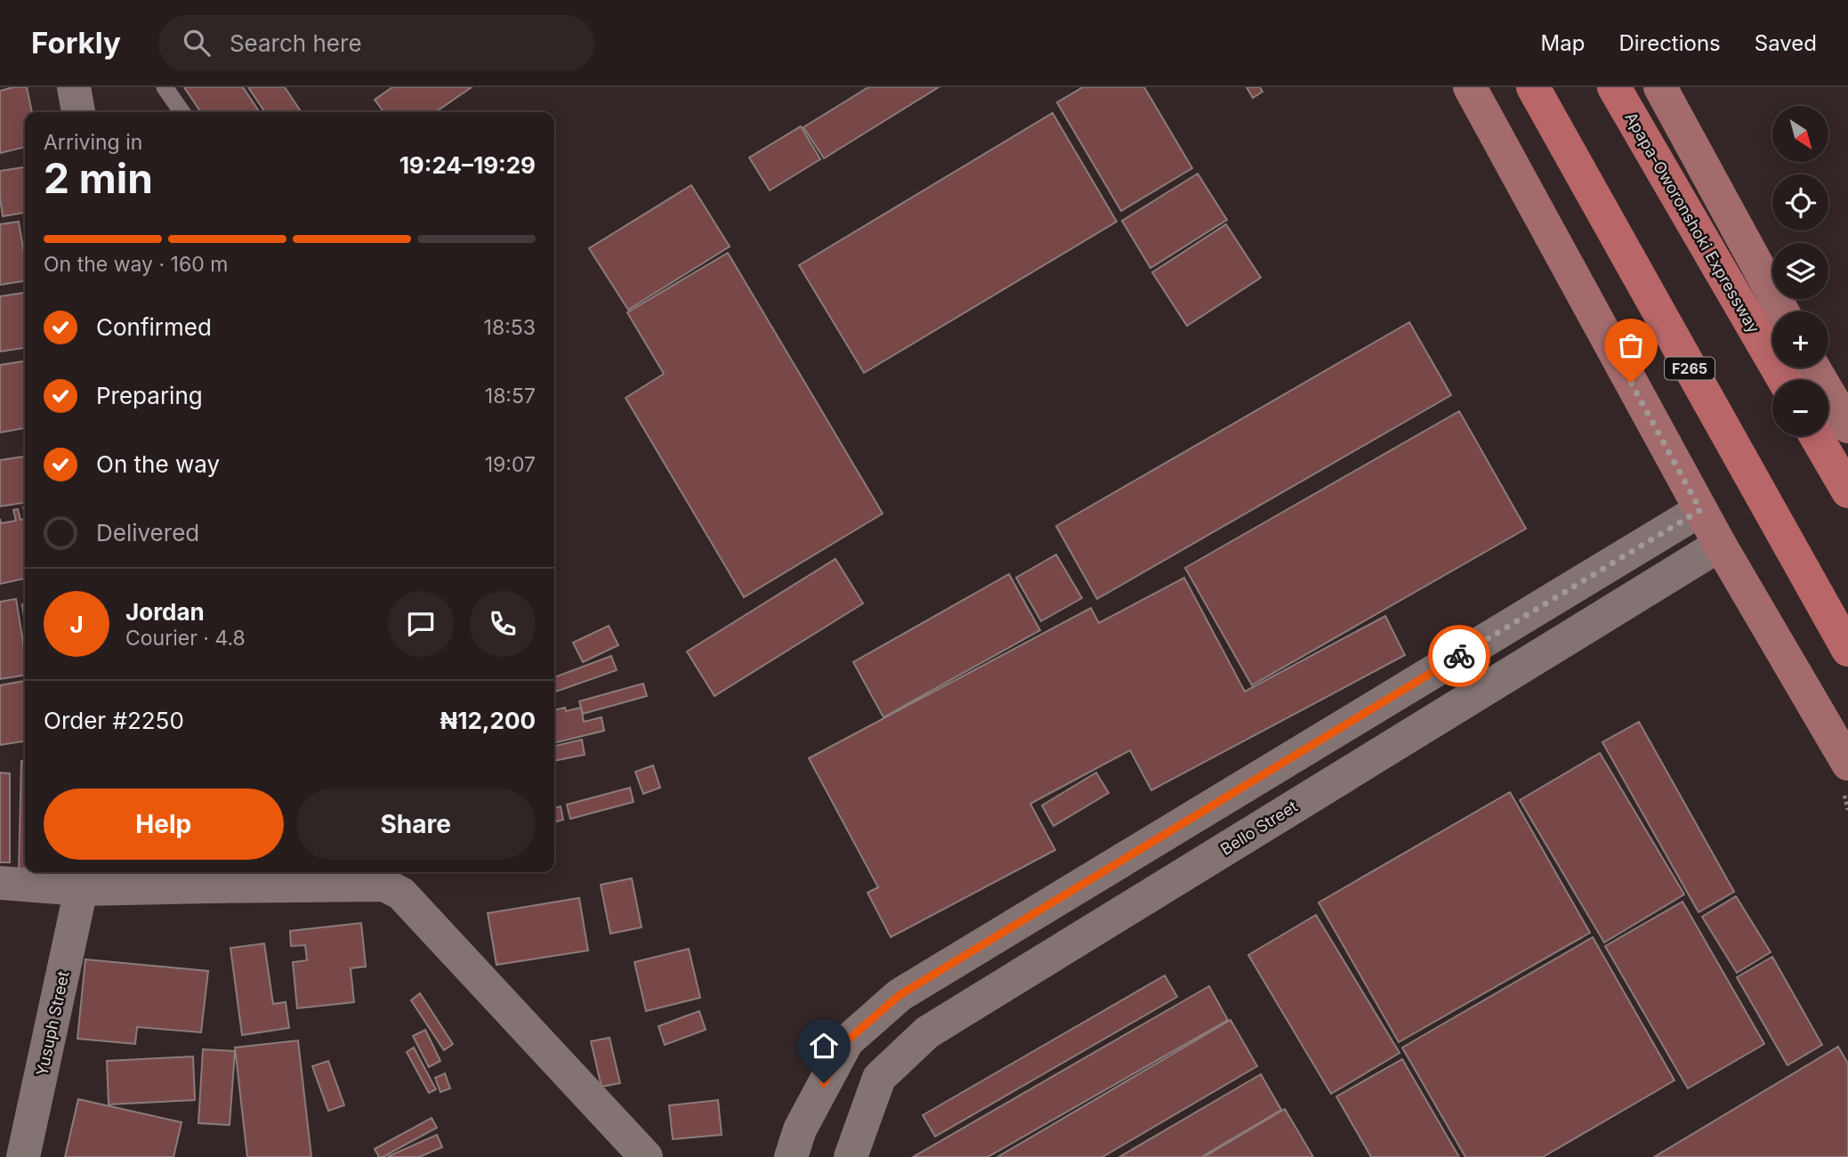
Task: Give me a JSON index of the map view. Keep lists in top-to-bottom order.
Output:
{
  "streets": {
    "highway": ["Apapa-Oworonshoki Expressway", "F265"],
    "street": ["Bello Street", "Yusuph Street"]
  },
  "north": "bottom right",
  "page": {
    "header": "Forkly",
    "search": "Search here",
    "nav": ["Map", "Directions", "Saved"],
    "map_buttons": ["+", "−"],
    "heading": ["2 min", "Arriving in", "19:24–19:29"],
    "panel": [
      "Jordan",
      "Courier · 4.8",
      "Order #2250",
      "₦12,200"
    ],
    "bar": "On the way · 160 m",
    "list": [
      ["Confirmed", "18:53"],
      ["Preparing", "18:57"],
      ["On the way", "19:07"],
      "Delivered"
    ],
    "round": "J",
    "buttons": ["Help", "Share"]
  }
}
